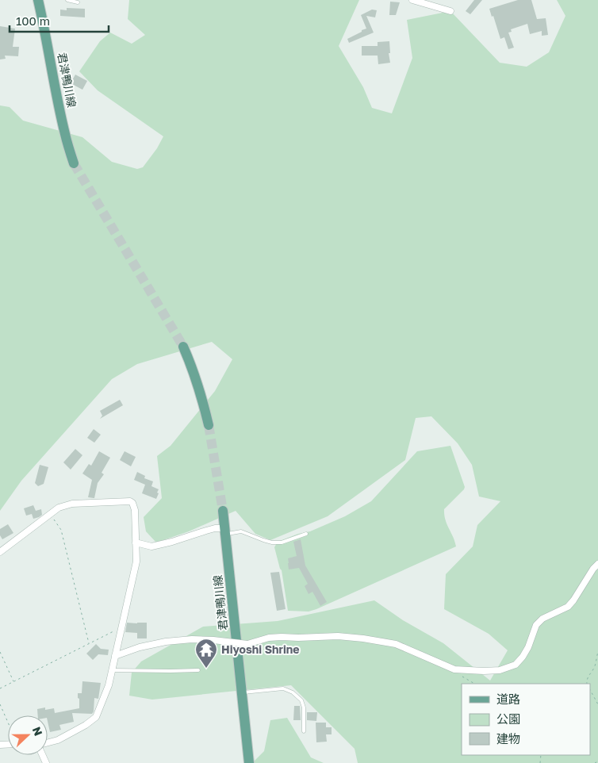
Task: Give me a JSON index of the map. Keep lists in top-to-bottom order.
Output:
{
  "streets": {
    "main road": ["君津鴨川線"]
  },
  "places": {
    "temple": ["Hiyoshi Shrine"]
  },
  "legend": ["道路", "公園", "建物"],
  "scale_bar": "100 m",
  "north": "right"
}
